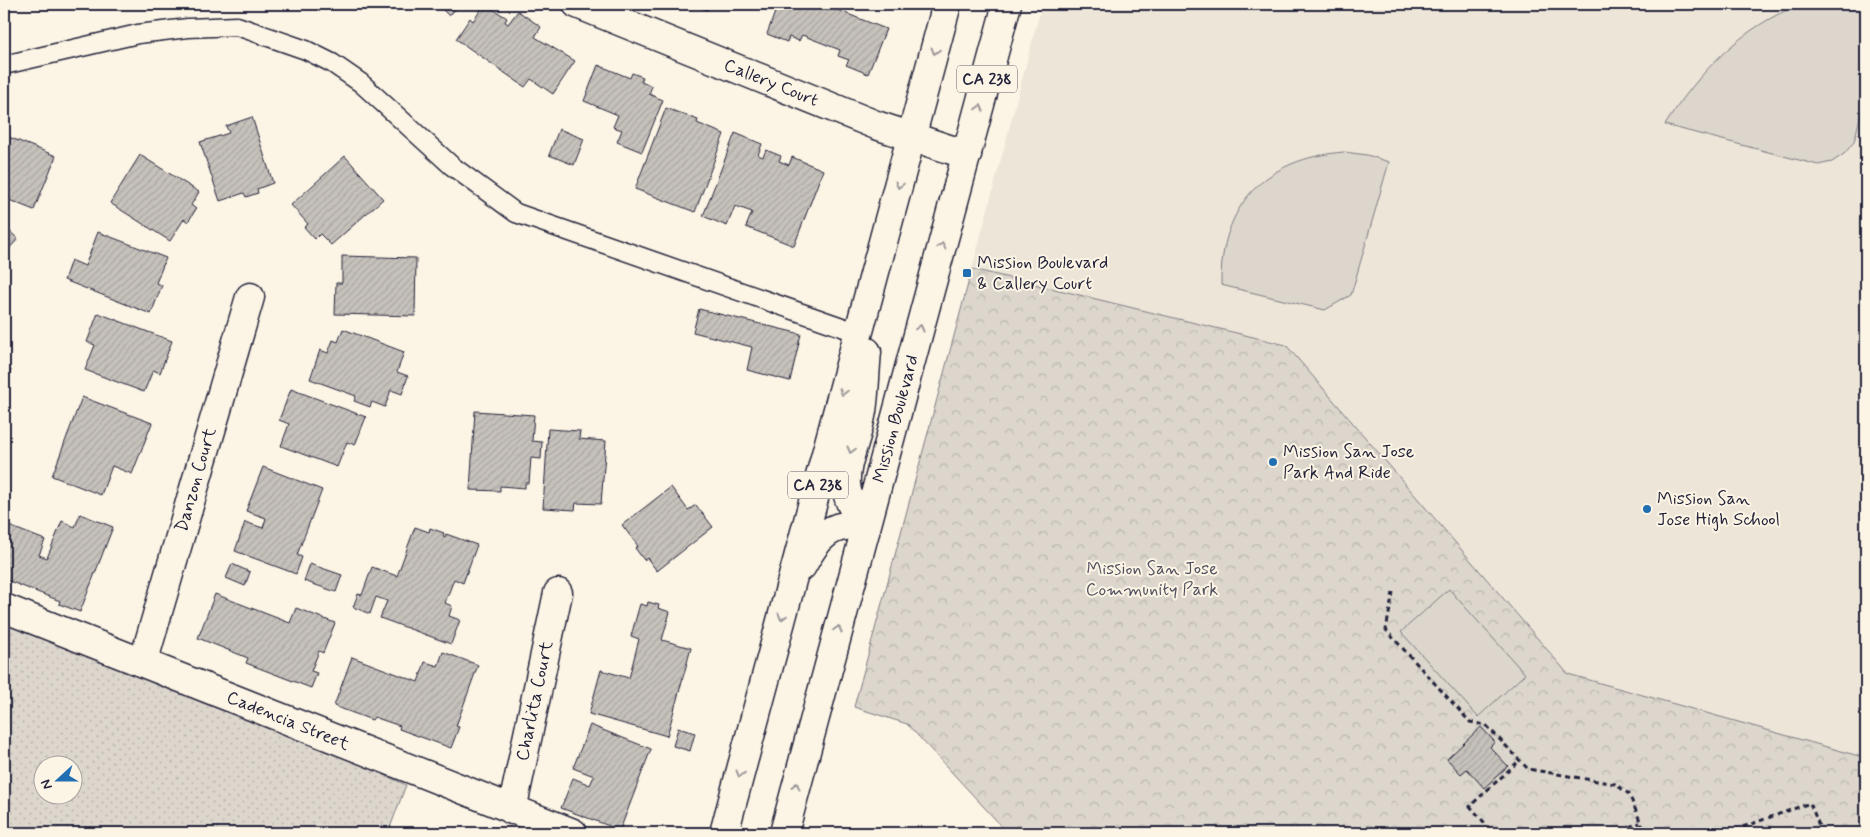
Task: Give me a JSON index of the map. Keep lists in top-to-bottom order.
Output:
{
  "streets": {
    "main road": [
      "CA 238",
      "Callery Court",
      "Mission Boulevard",
      "Danzon Court",
      "Charlita Court",
      "Cadencia Street"
    ]
  },
  "crossings": [
    ["CA 238", "Callery Court"],
    ["Callery Court", "Mission Boulevard"],
    ["Danzon Court", "Cadencia Street"],
    ["Charlita Court", "Cadencia Street"]
  ],
  "parks": ["Mission San Jose Community Park"],
  "places": {
    "transit": ["Mission Boulevard & Callery Court"],
    "other": ["Mission San Jose Park And Ride", "Mission San Jose High School"]
  },
  "north": "left"
}
